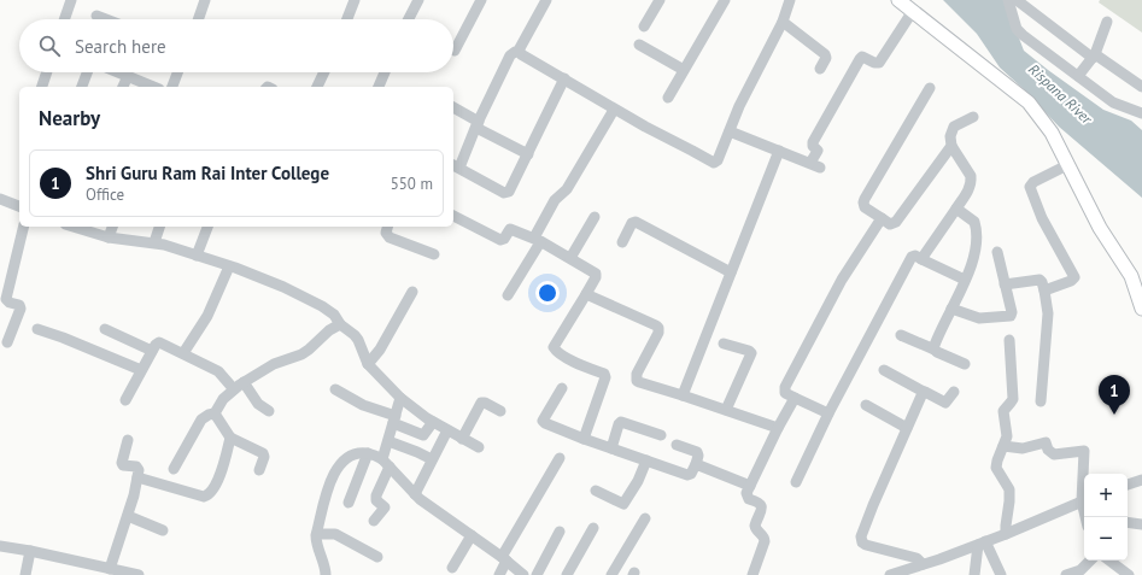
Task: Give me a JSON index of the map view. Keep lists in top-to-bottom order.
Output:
{
  "water": ["Rispana River"],
  "page": {
    "search": "Search here",
    "heading": "Nearby",
    "list": [
      {
        "mark": "1",
        "name": "Shri Guru Ram Rai Inter College",
        "note": "Office",
        "value": "550 m"
      }
    ],
    "pins": "1",
    "map_buttons": ["+", "−"]
  }
}
